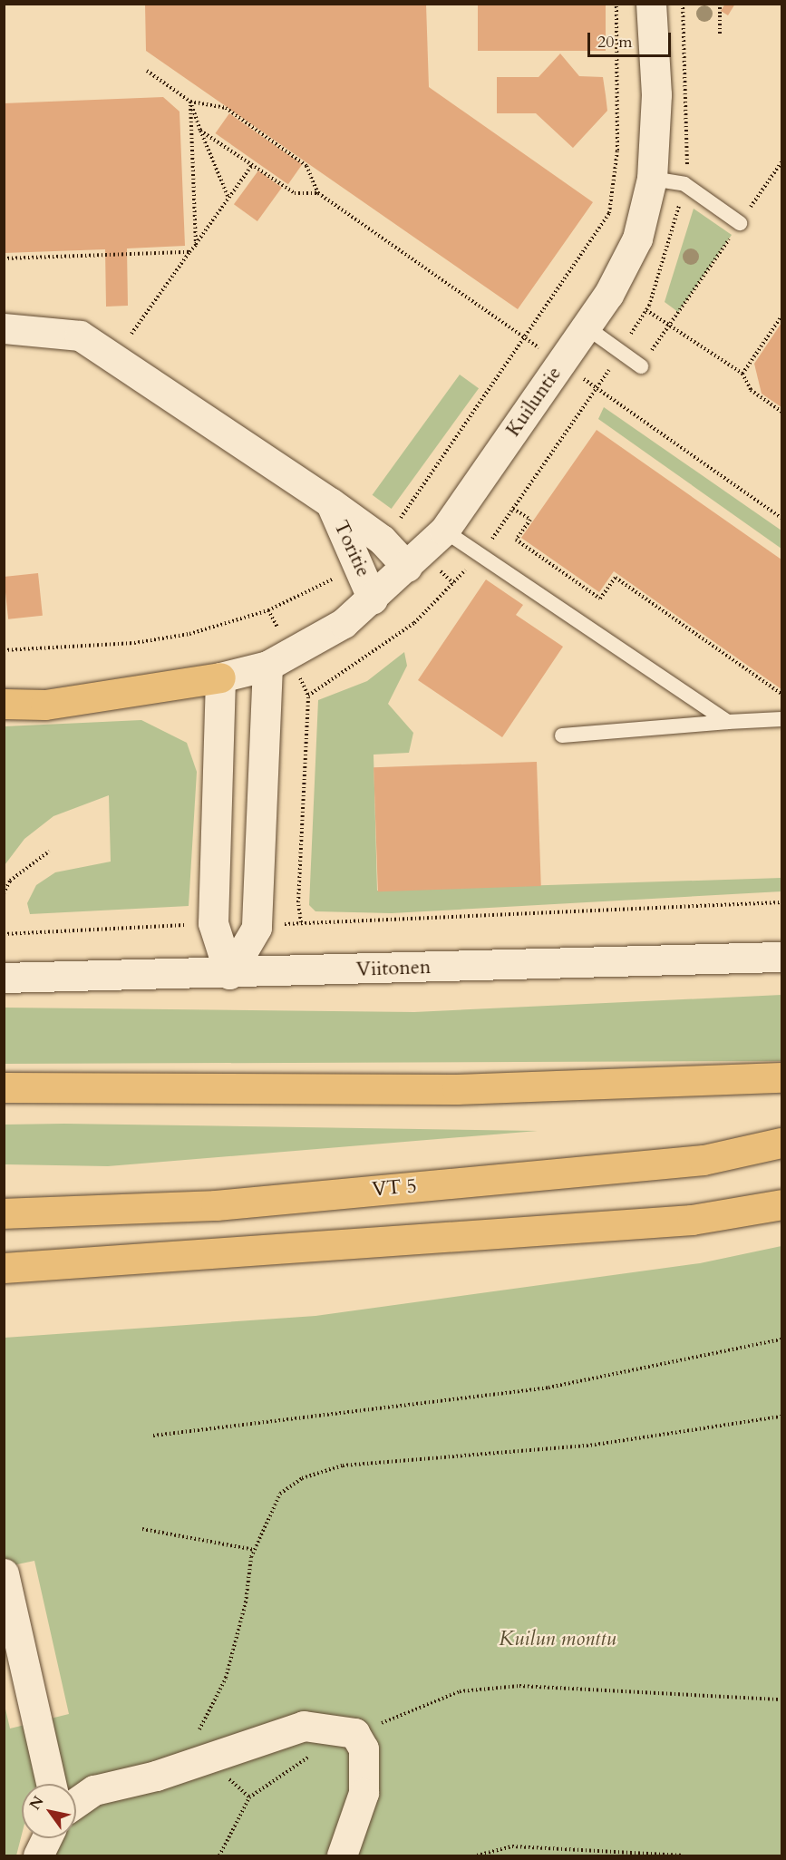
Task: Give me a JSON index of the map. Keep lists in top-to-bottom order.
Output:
{
  "streets": {
    "main road": ["VT 5"],
    "street": ["Kuiluntie", "Toritie", "Viitonen"]
  },
  "crossings": [
    ["Kuiluntie", "Toritie"]
  ],
  "parks": ["Kuilun monttu"],
  "scale_bar": "20 m",
  "north": "top left"
}
